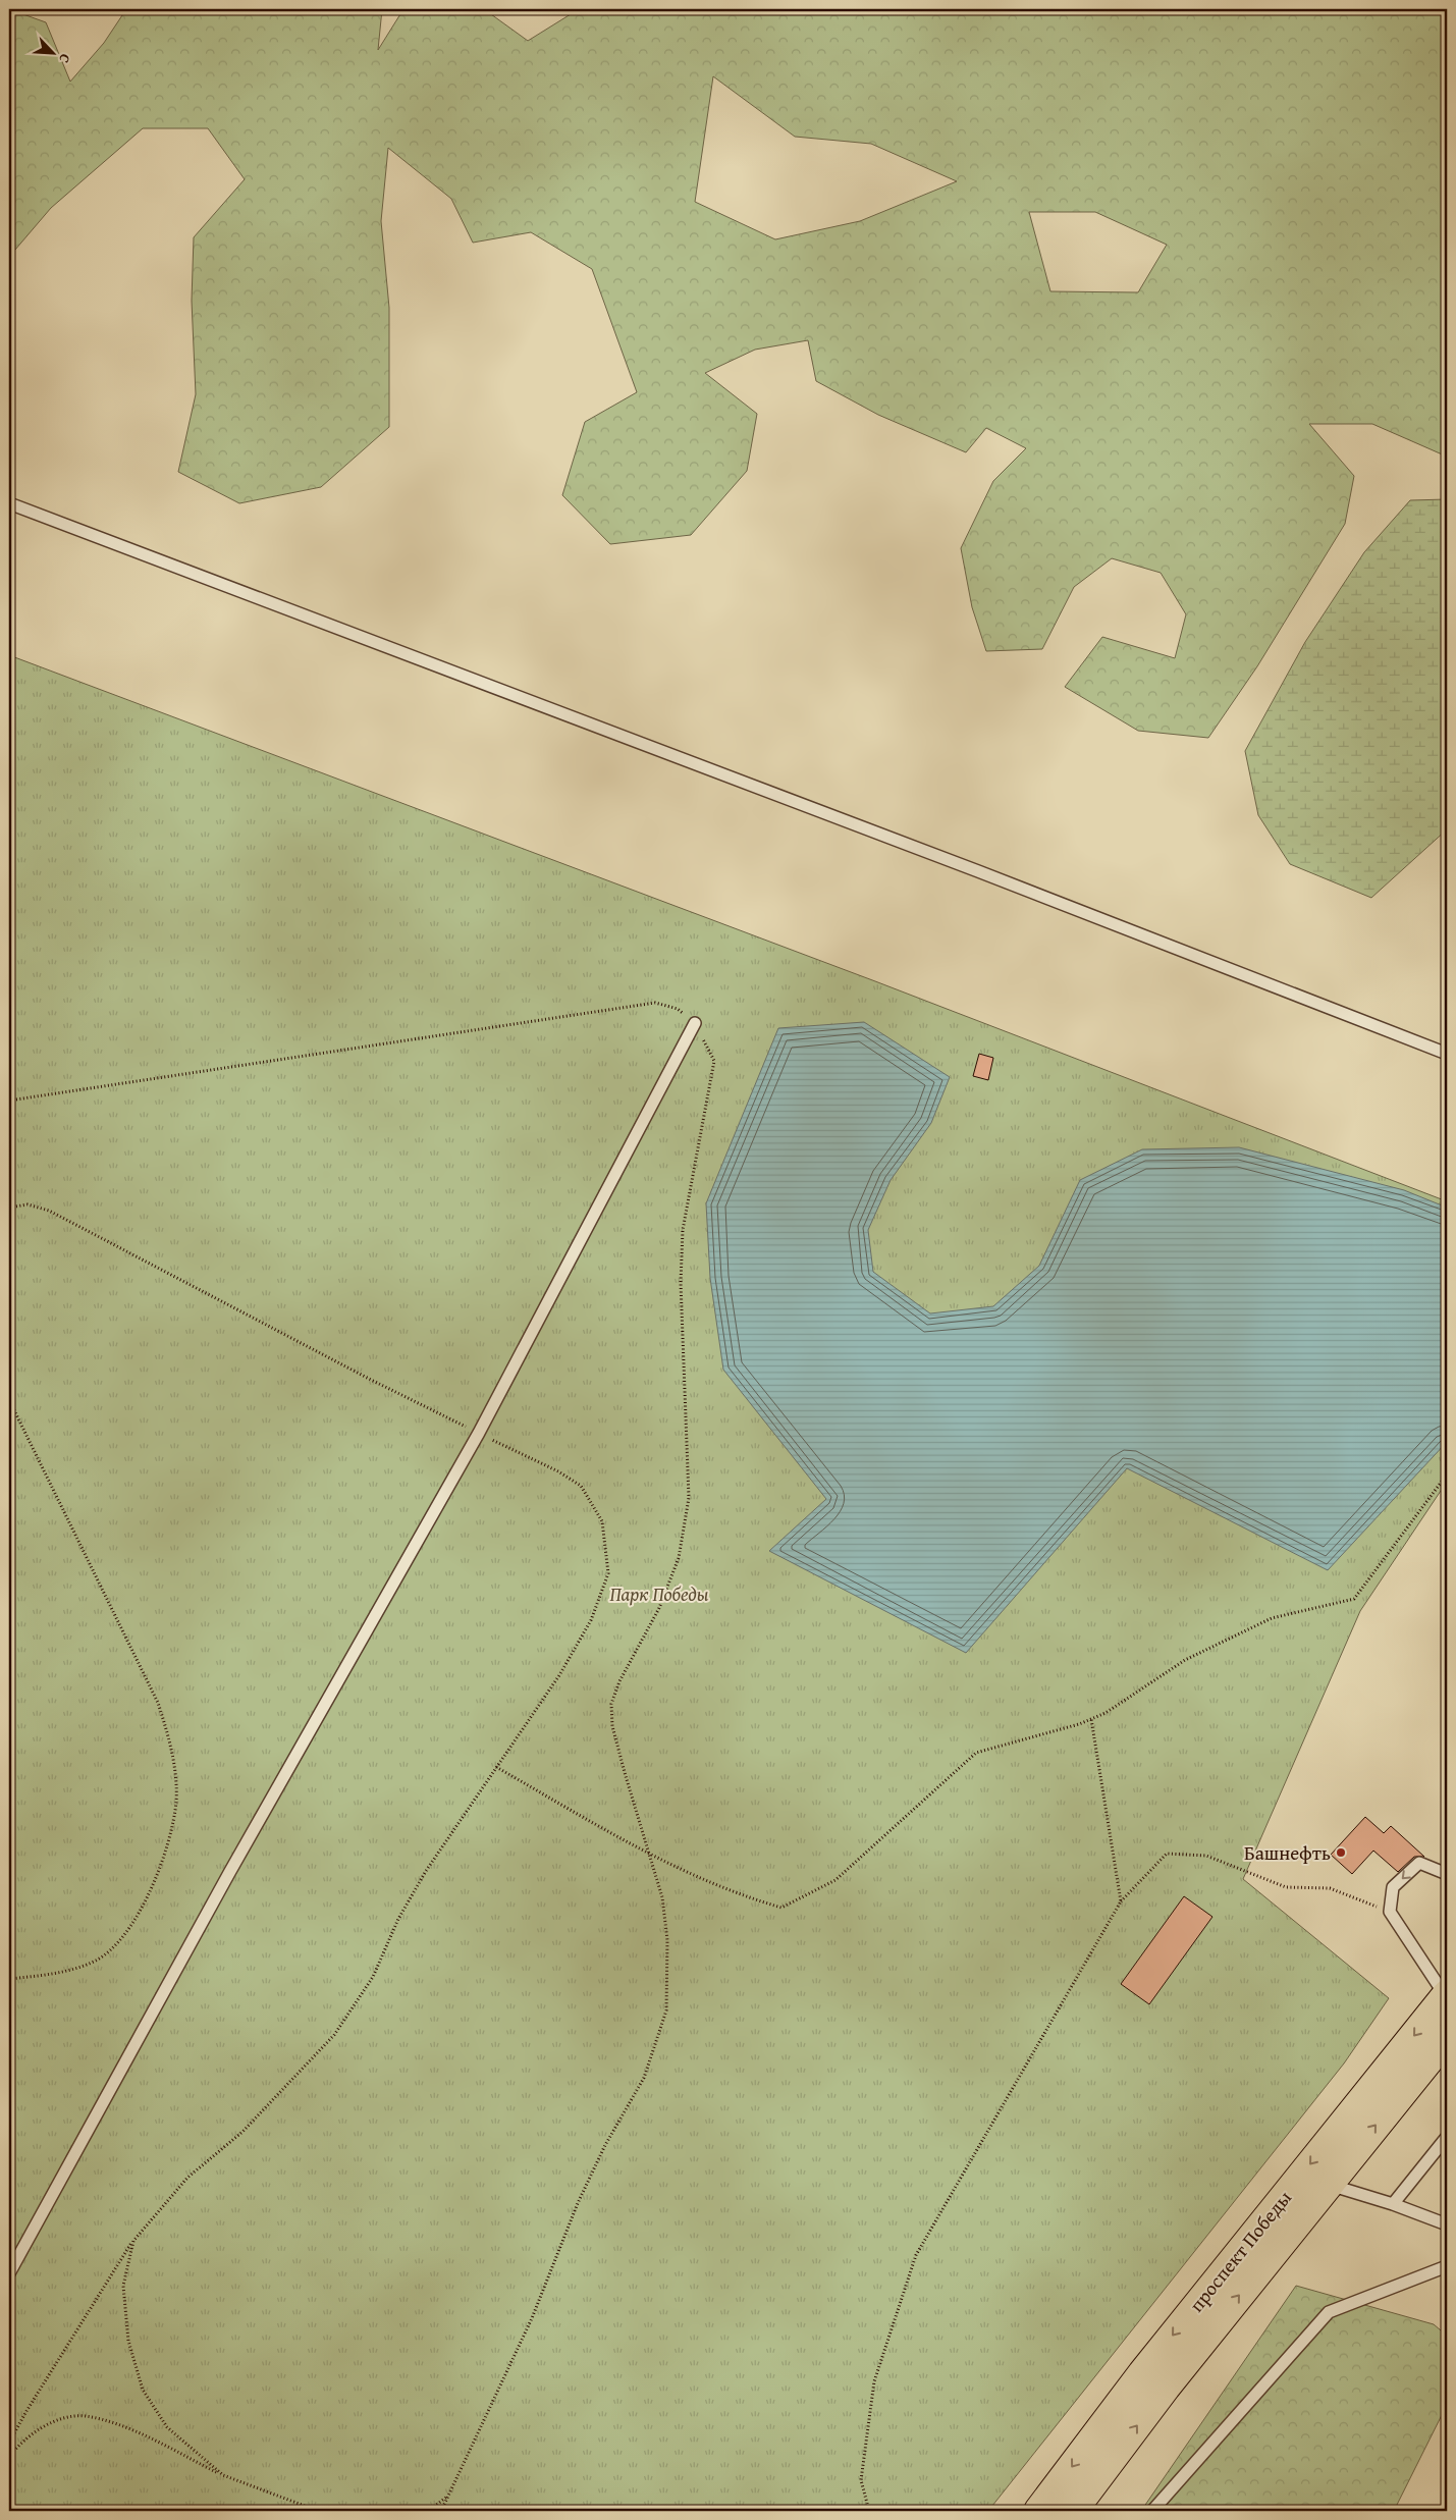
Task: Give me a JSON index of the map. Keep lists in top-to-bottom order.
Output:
{
  "streets": {
    "main road": ["проспект Победы"]
  },
  "parks": ["Парк Победы"],
  "places": ["Башнефть"],
  "north": "bottom right"
}
